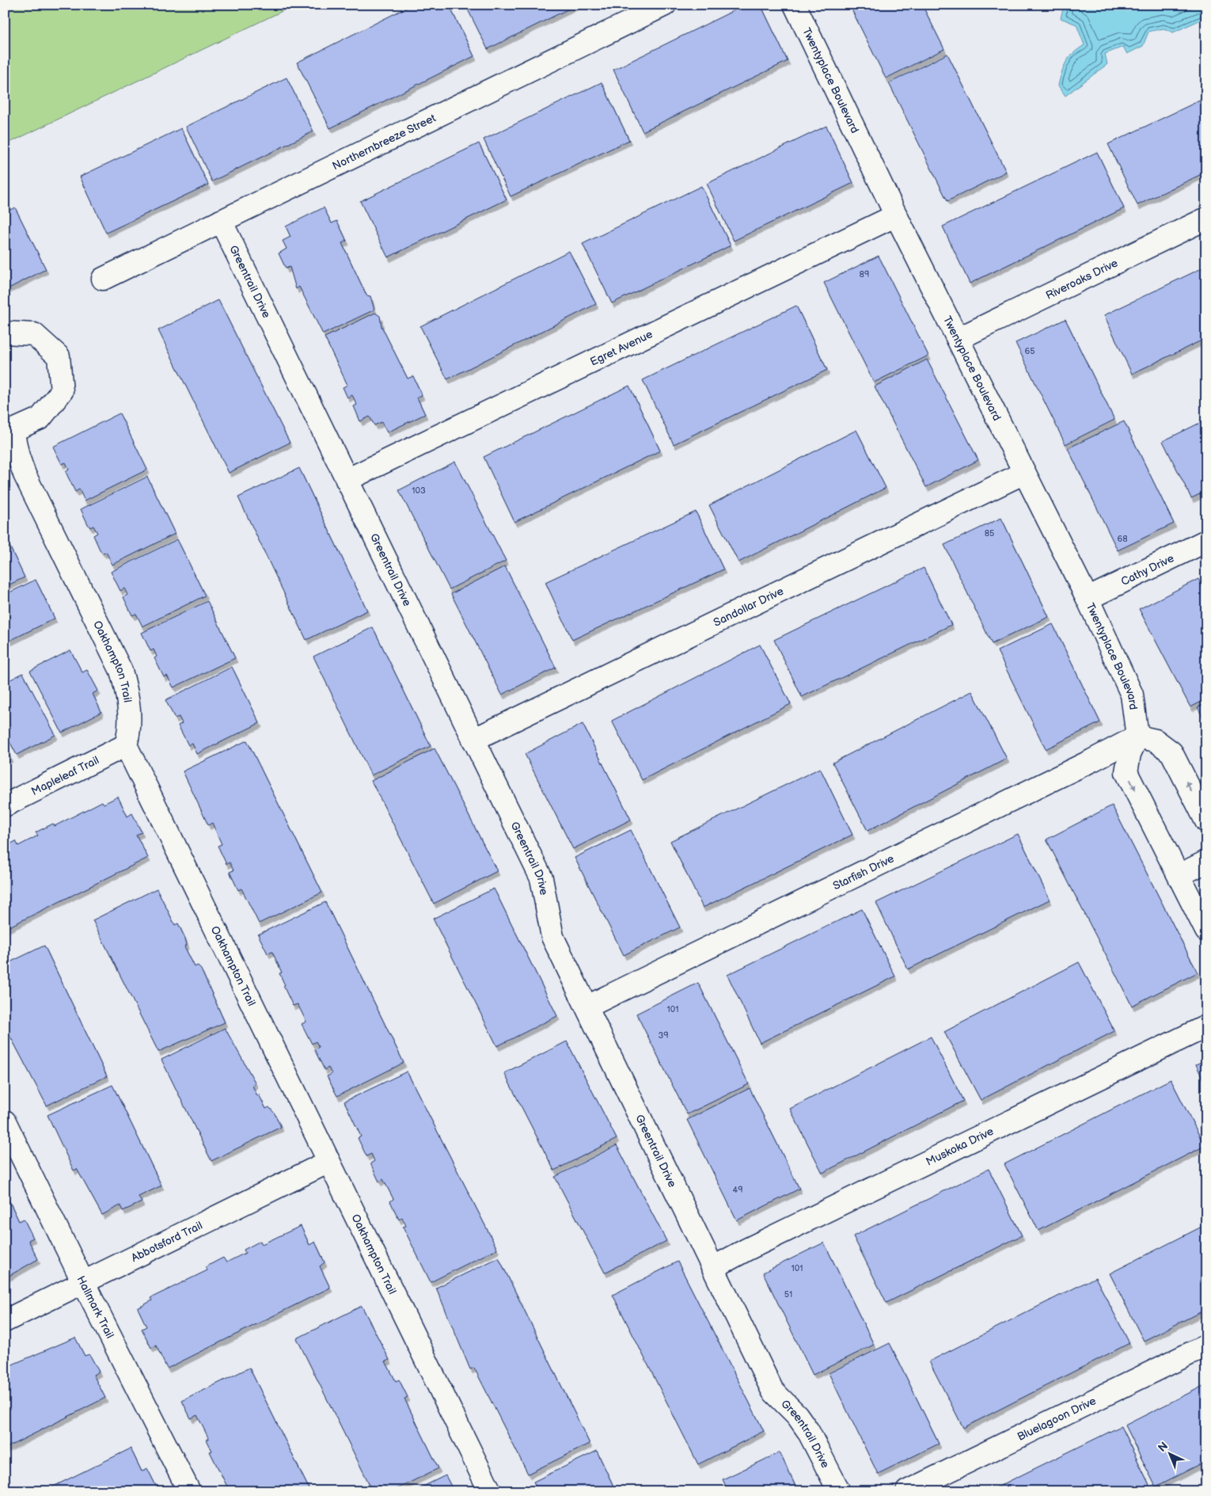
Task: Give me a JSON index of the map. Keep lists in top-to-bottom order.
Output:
{
  "streets": {
    "street": [
      "Twentyplace Boulevard",
      "Northernbreeze Street",
      "Riveroaks Drive",
      "Greentrail Drive",
      "Egret Avenue",
      "Cathy Drive",
      "Sandollar Drive",
      "Oakhampton Trail",
      "Mapleleaf Trail",
      "Starfish Drive",
      "Muskoka Drive",
      "Abbotsford Trail",
      "Hallmark Trail",
      "Bluelagoon Drive"
    ]
  },
  "crossings": [
    ["Twentyplace Boulevard", "Riveroaks Drive"],
    ["Twentyplace Boulevard", "Egret Avenue"],
    ["Twentyplace Boulevard", "Cathy Drive"],
    ["Twentyplace Boulevard", "Sandollar Drive"],
    ["Twentyplace Boulevard", "Starfish Drive"],
    ["Northernbreeze Street", "Greentrail Drive"],
    ["Greentrail Drive", "Egret Avenue"],
    ["Greentrail Drive", "Sandollar Drive"],
    ["Greentrail Drive", "Starfish Drive"],
    ["Greentrail Drive", "Muskoka Drive"],
    ["Oakhampton Trail", "Mapleleaf Trail"],
    ["Oakhampton Trail", "Abbotsford Trail"],
    ["Abbotsford Trail", "Hallmark Trail"]
  ],
  "house_numbers": [
    "89",
    "65",
    "103",
    "85",
    "68",
    "101",
    "39",
    "49",
    "101",
    "51"
  ],
  "north": "top left"
}
